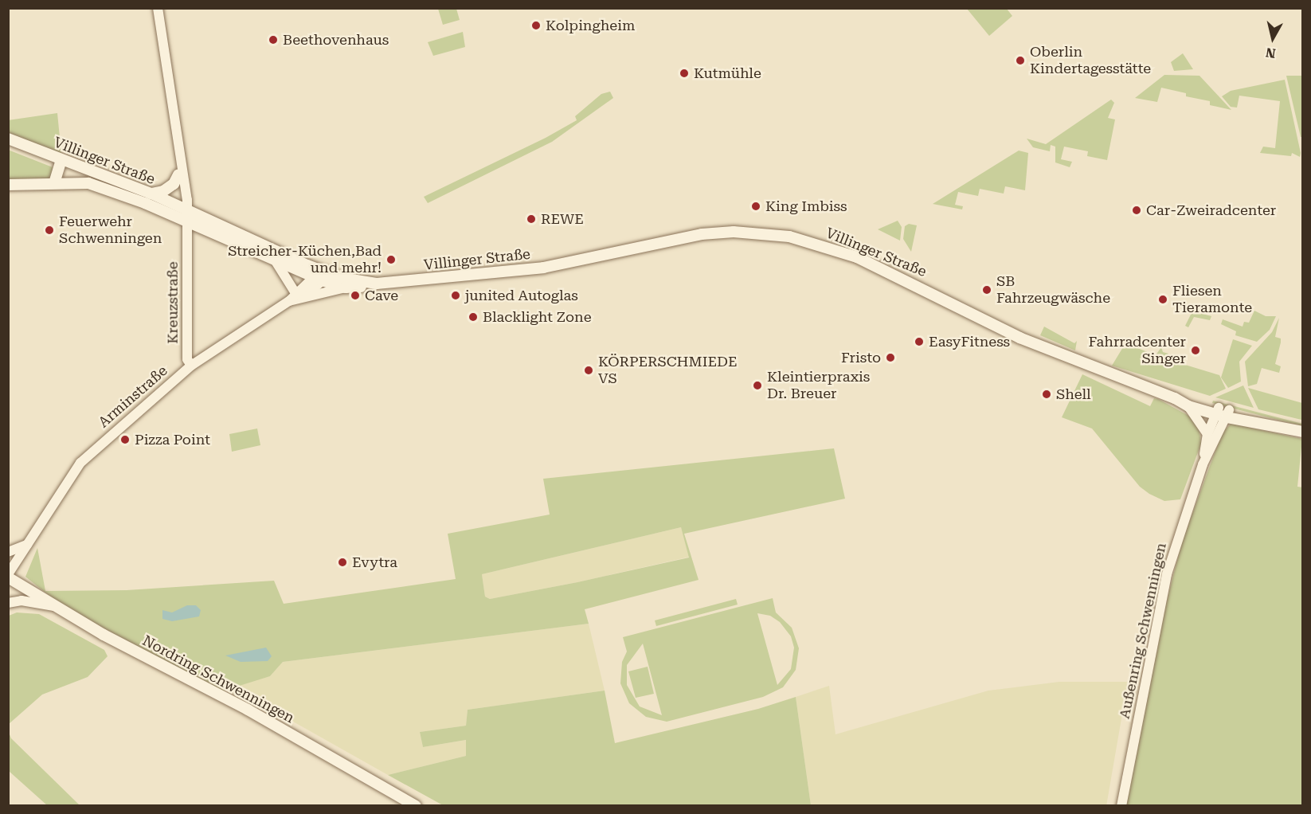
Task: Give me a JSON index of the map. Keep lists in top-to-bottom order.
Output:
{
  "streets": {
    "main road": ["Villinger Straße", "Nordring Schwenningen"],
    "street": ["Kreuzstraße", "Arminstraße", "Außenring Schwenningen"]
  },
  "crossings": [
    ["Villinger Straße", "Kreuzstraße"],
    ["Villinger Straße", "Arminstraße"],
    ["Villinger Straße", "Außenring Schwenningen"],
    ["Kreuzstraße", "Arminstraße"],
    ["Arminstraße", "Nordring Schwenningen"]
  ],
  "places": [
    "Kolpingheim",
    "Beethovenhaus",
    "Oberlin Kindertagesstätte",
    "Kutmühle",
    "King Imbiss",
    "Car-Zweiradcenter",
    "REWE",
    "Feuerwehr Schwenningen",
    "Streicher-Küchen,Bad und mehr!",
    "SB Fahrzeugwäsche",
    "Cave",
    "junited Autoglas",
    "Fliesen Tieramonte",
    "Blacklight Zone",
    "EasyFitness",
    "Fahrradcenter Singer",
    "Fristo",
    "KÖRPERSCHMIEDE VS",
    "Kleintierpraxis Dr. Breuer",
    "Shell",
    "Pizza Point",
    "Evytra"
  ],
  "north": "bottom"
}
